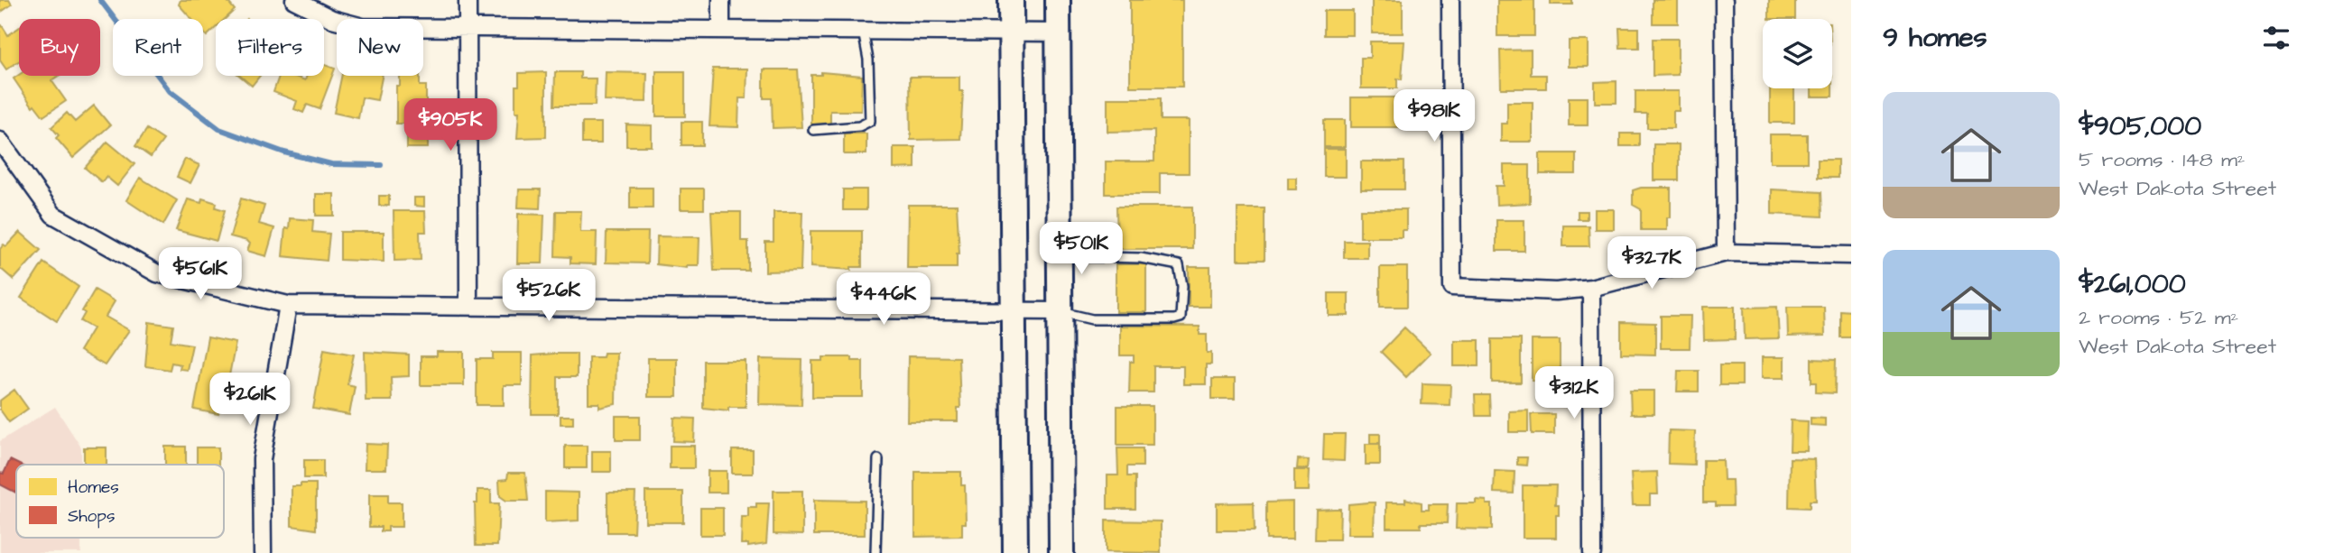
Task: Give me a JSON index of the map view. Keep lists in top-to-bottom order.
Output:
{
  "legend": ["Homes", "Shops"],
  "page": {
    "heading": "9 homes",
    "chip": [
      "Buy",
      "Rent",
      "Filters",
      "New"
    ],
    "list": [
      {
        "name": "$905,000",
        "note": "5 rooms · 148 m² · West Dakota Street"
      },
      {
        "name": "$261,000",
        "note": "2 rooms · 52 m² · West Dakota Street"
      }
    ],
    "price": [
      "$981K",
      "$905K",
      "$501K",
      "$327K",
      "$561K",
      "$526K",
      "$446K",
      "$312K",
      "$261K"
    ]
  }
}
